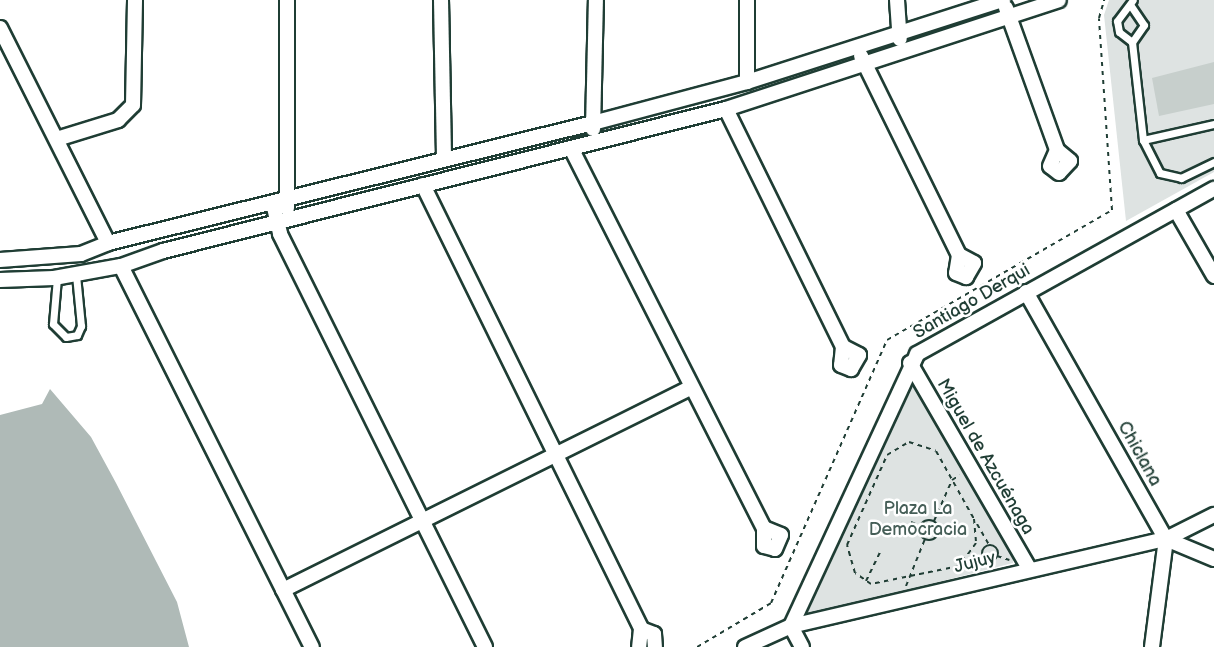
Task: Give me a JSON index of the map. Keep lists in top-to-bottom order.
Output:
{
  "streets": {
    "street": [
      "Santiago Derqui",
      "Chiclana",
      "Miguel de Azcuénaga",
      "Jujuy"
    ]
  },
  "crossings": [
    ["Santiago Derqui", "Chiclana"],
    ["Santiago Derqui", "Miguel de Azcuénaga"],
    ["Santiago Derqui", "Jujuy"],
    ["Chiclana", "Jujuy"],
    ["Miguel de Azcuénaga", "Jujuy"]
  ],
  "parks": ["Plaza La Democracia"]
}
